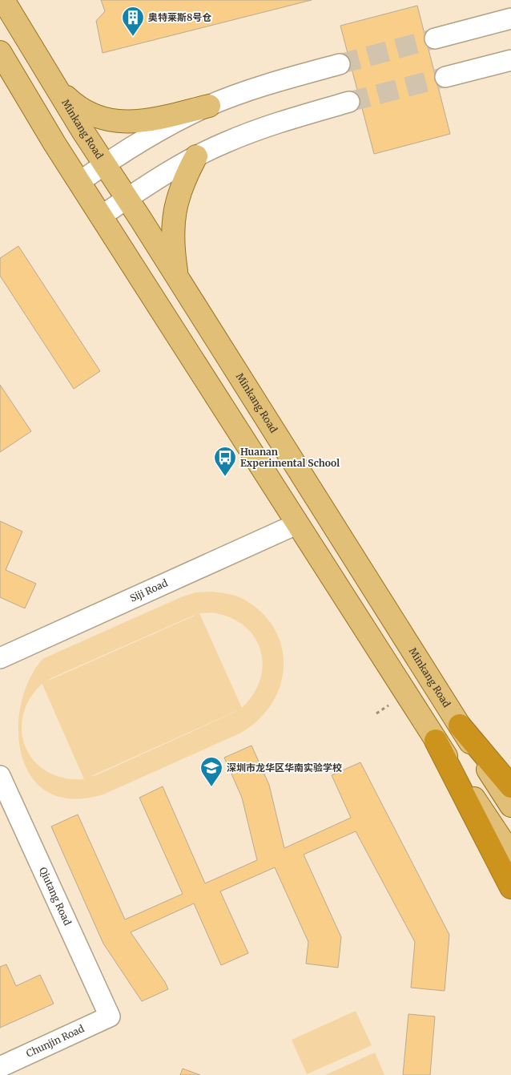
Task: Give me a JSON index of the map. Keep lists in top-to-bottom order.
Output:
{
  "streets": {
    "main road": ["Minkang Road"],
    "street": ["Siji Road", "Qiutang Road", "Chunjin Road"]
  },
  "crossings": [
    ["Qiutang Road", "Chunjin Road"]
  ],
  "places": {
    "building": ["奥特莱斯8号仓"],
    "bus stop": ["Huanan Experimental School"],
    "school or university": ["深圳市龙华区华南实验学校"]
  }
}
